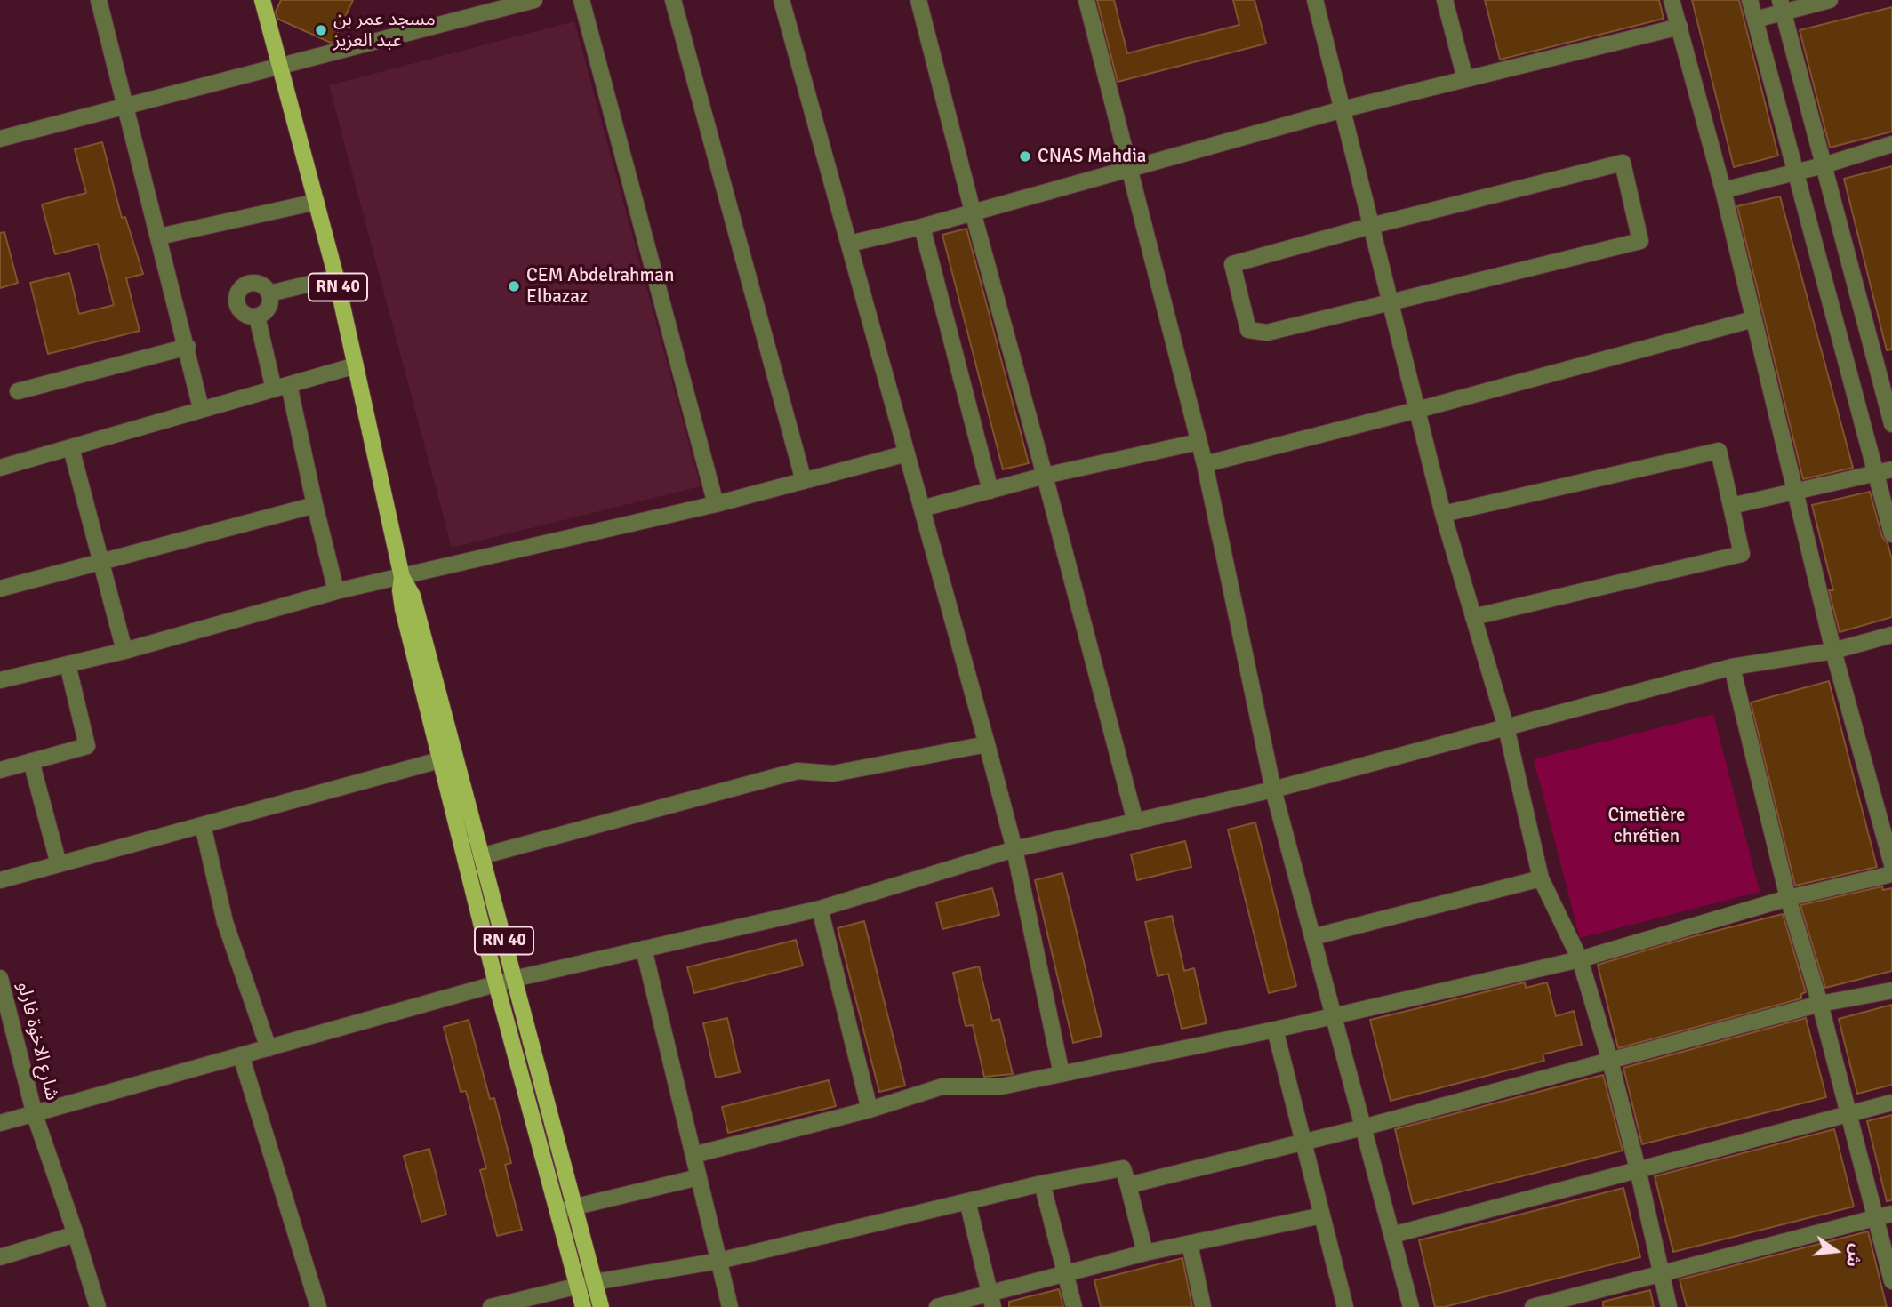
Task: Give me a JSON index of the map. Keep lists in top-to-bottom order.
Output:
{
  "streets": {
    "main road": ["RN 40"],
    "street": ["شارع الاخوة فارلو"]
  },
  "parks": ["Cimetière chrétien"],
  "places": ["مسجد عمر بن عبد العزيز", "CNAS Mahdia", "CEM Abdelrahman Elbazaz"],
  "north": "right"
}
